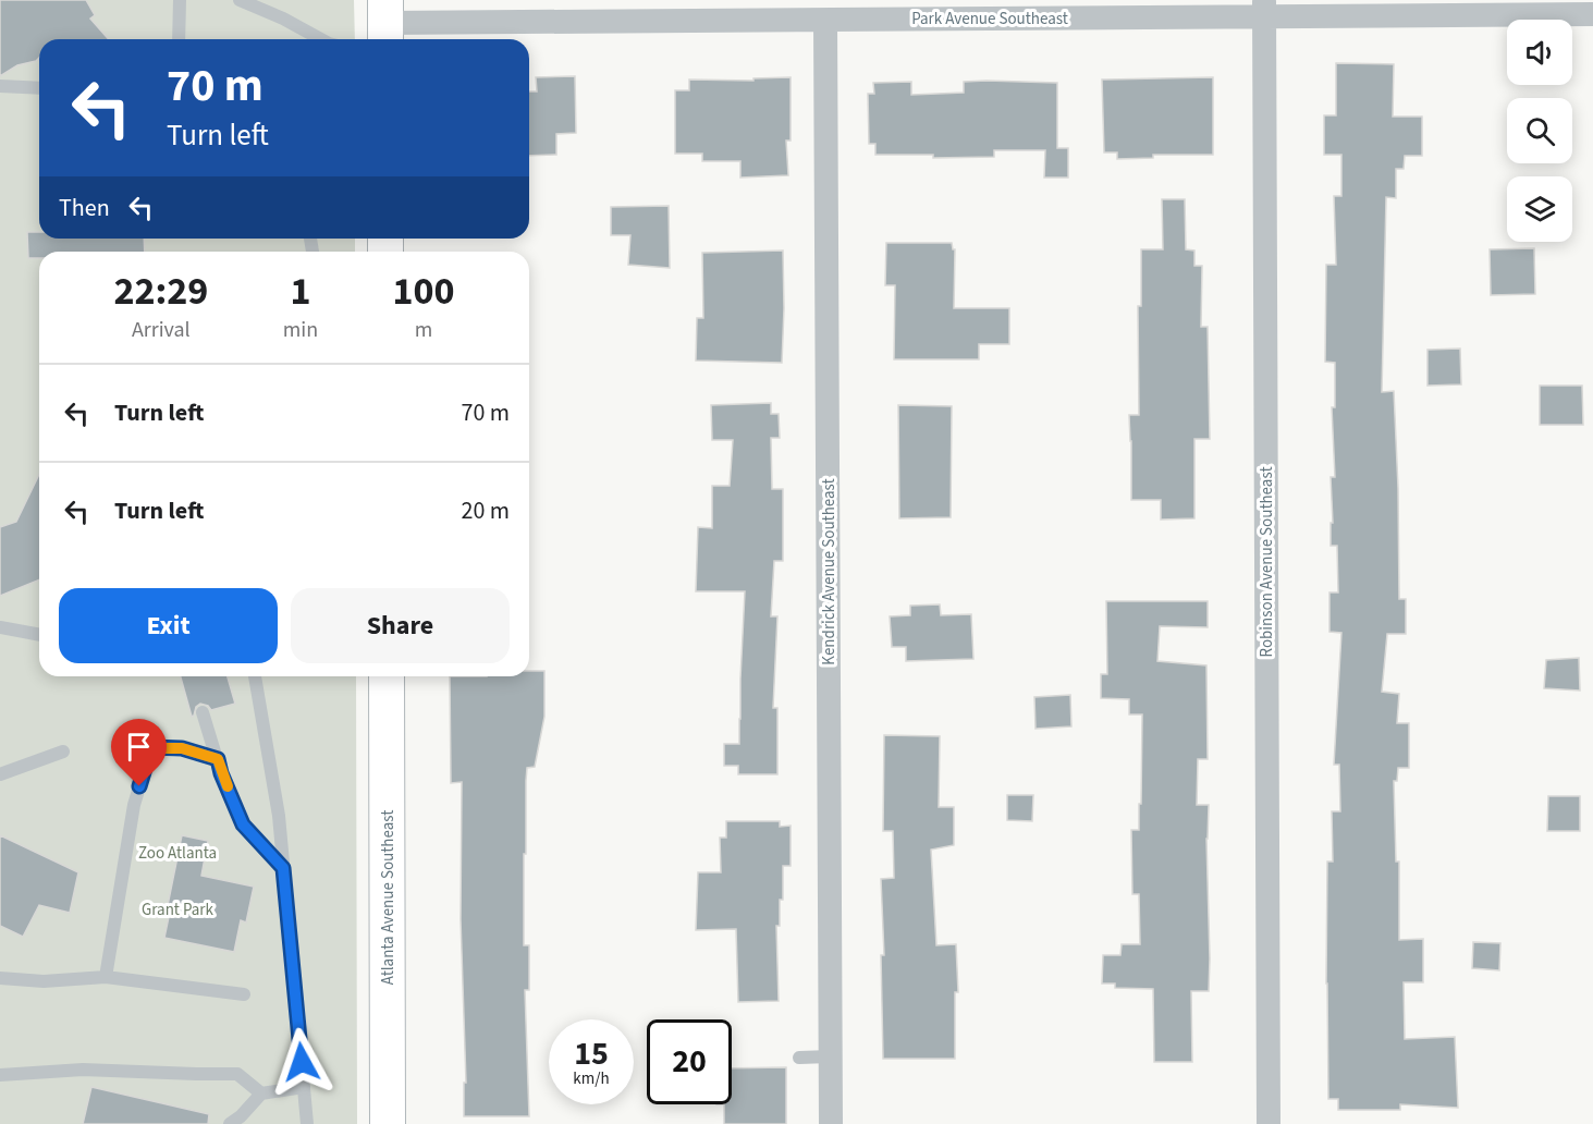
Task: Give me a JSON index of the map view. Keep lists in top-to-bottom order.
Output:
{
  "streets": {
    "street": [
      "Park Avenue Southeast",
      "Robinson Avenue Southeast",
      "Kendrick Avenue Southeast",
      "Atlanta Avenue Southeast"
    ]
  },
  "crossings": [
    ["Park Avenue Southeast", "Robinson Avenue Southeast"],
    ["Park Avenue Southeast", "Kendrick Avenue Southeast"]
  ],
  "parks": ["Zoo Atlanta", "Grant Park"],
  "page": {
    "turn": ["70 m", "Turn left"],
    "then": "Then",
    "eta": [
      "22:29",
      "Arrival",
      "1",
      "min",
      "100",
      "m"
    ],
    "list": [
      {
        "name": "Turn left",
        "value": "70 m"
      },
      {
        "name": "Turn left",
        "value": "20 m"
      }
    ],
    "buttons": ["Exit", "Share"],
    "speed": "15 km/h",
    "limit": "20"
  }
}
